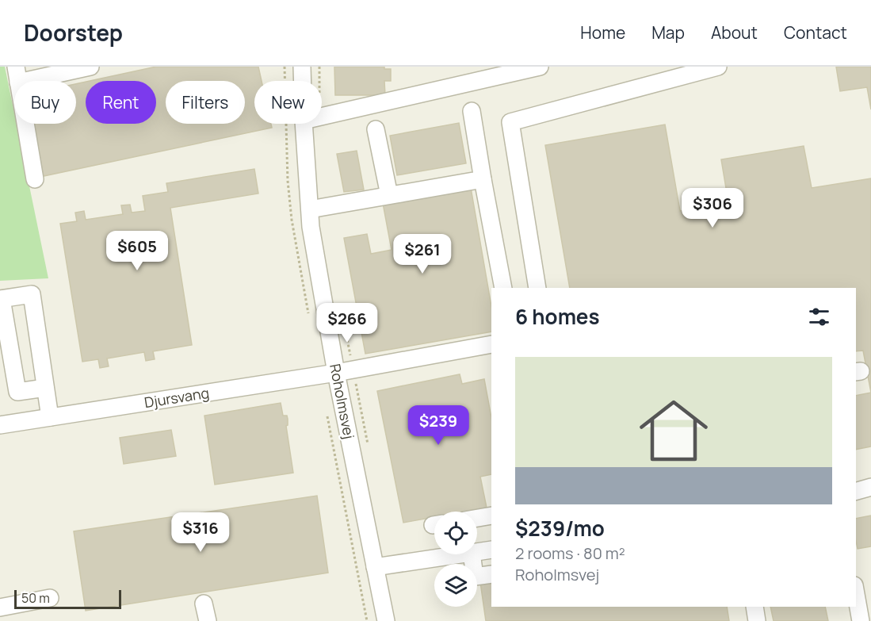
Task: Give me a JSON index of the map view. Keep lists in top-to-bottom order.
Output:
{
  "streets": {
    "street": ["Djursvang", "Roholmsvej"]
  },
  "crossings": [
    ["Djursvang", "Roholmsvej"]
  ],
  "scale_bar": "50 m",
  "page": {
    "header": "Doorstep",
    "nav": [
      "Home",
      "Map",
      "About",
      "Contact"
    ],
    "chip": [
      "Buy",
      "Rent",
      "Filters",
      "New"
    ],
    "price": [
      "$306",
      "$605",
      "$261",
      "$266",
      "$239",
      "$316"
    ],
    "heading": "6 homes",
    "list": [
      {
        "name": "$239/mo",
        "note": "2 rooms · 80 m² · Roholmsvej"
      }
    ],
    "scale": "50 m"
  }
}
